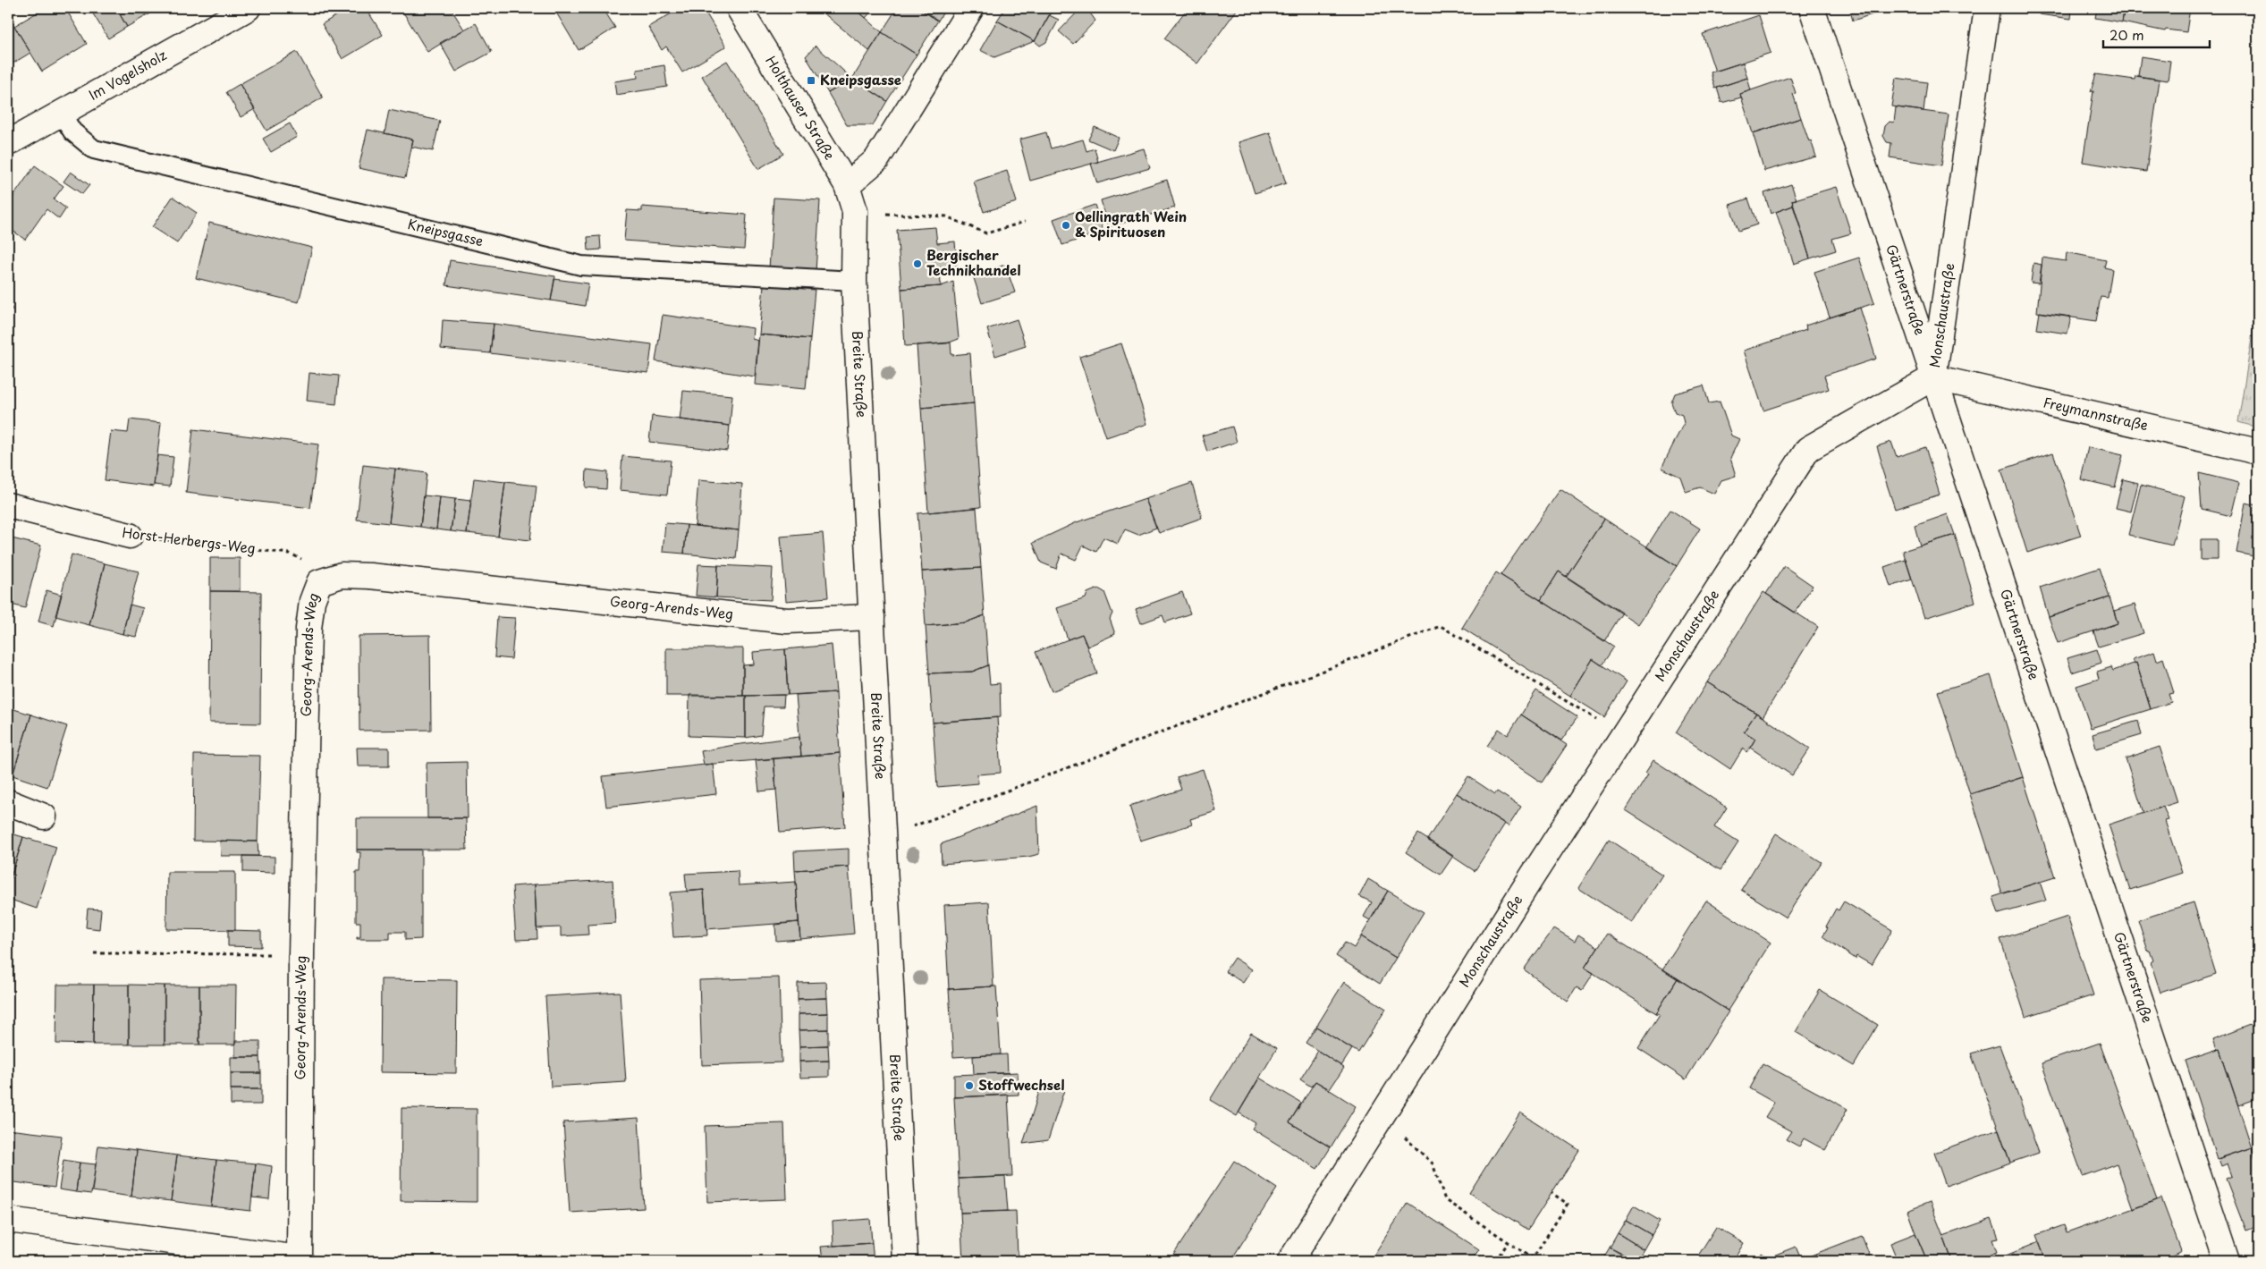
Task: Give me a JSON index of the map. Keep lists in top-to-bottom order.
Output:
{
  "streets": {
    "street": [
      "Im Vogelsholz",
      "Holthauser Straße",
      "Gärtnerstraße",
      "Monschaustraße",
      "Breite Straße",
      "Freymannstraße",
      "Horst-Herbergs-Weg",
      "Georg-Arends-Weg"
    ],
    "lane": ["Kneipsgasse"]
  },
  "crossings": [
    ["Im Vogelsholz", "Kneipsgasse"],
    ["Holthauser Straße", "Breite Straße"],
    ["Kneipsgasse", "Breite Straße"],
    ["Gärtnerstraße", "Monschaustraße"],
    ["Gärtnerstraße", "Freymannstraße"],
    ["Monschaustraße", "Freymannstraße"],
    ["Breite Straße", "Georg-Arends-Weg"],
    ["Horst-Herbergs-Weg", "Georg-Arends-Weg"]
  ],
  "places": {
    "transit": ["Kneipsgasse"],
    "other": ["Oellingrath Wein & Spirituosen", "Bergischer Technikhandel", "Stoffwechsel"]
  },
  "scale_bar": "20 m"
}
